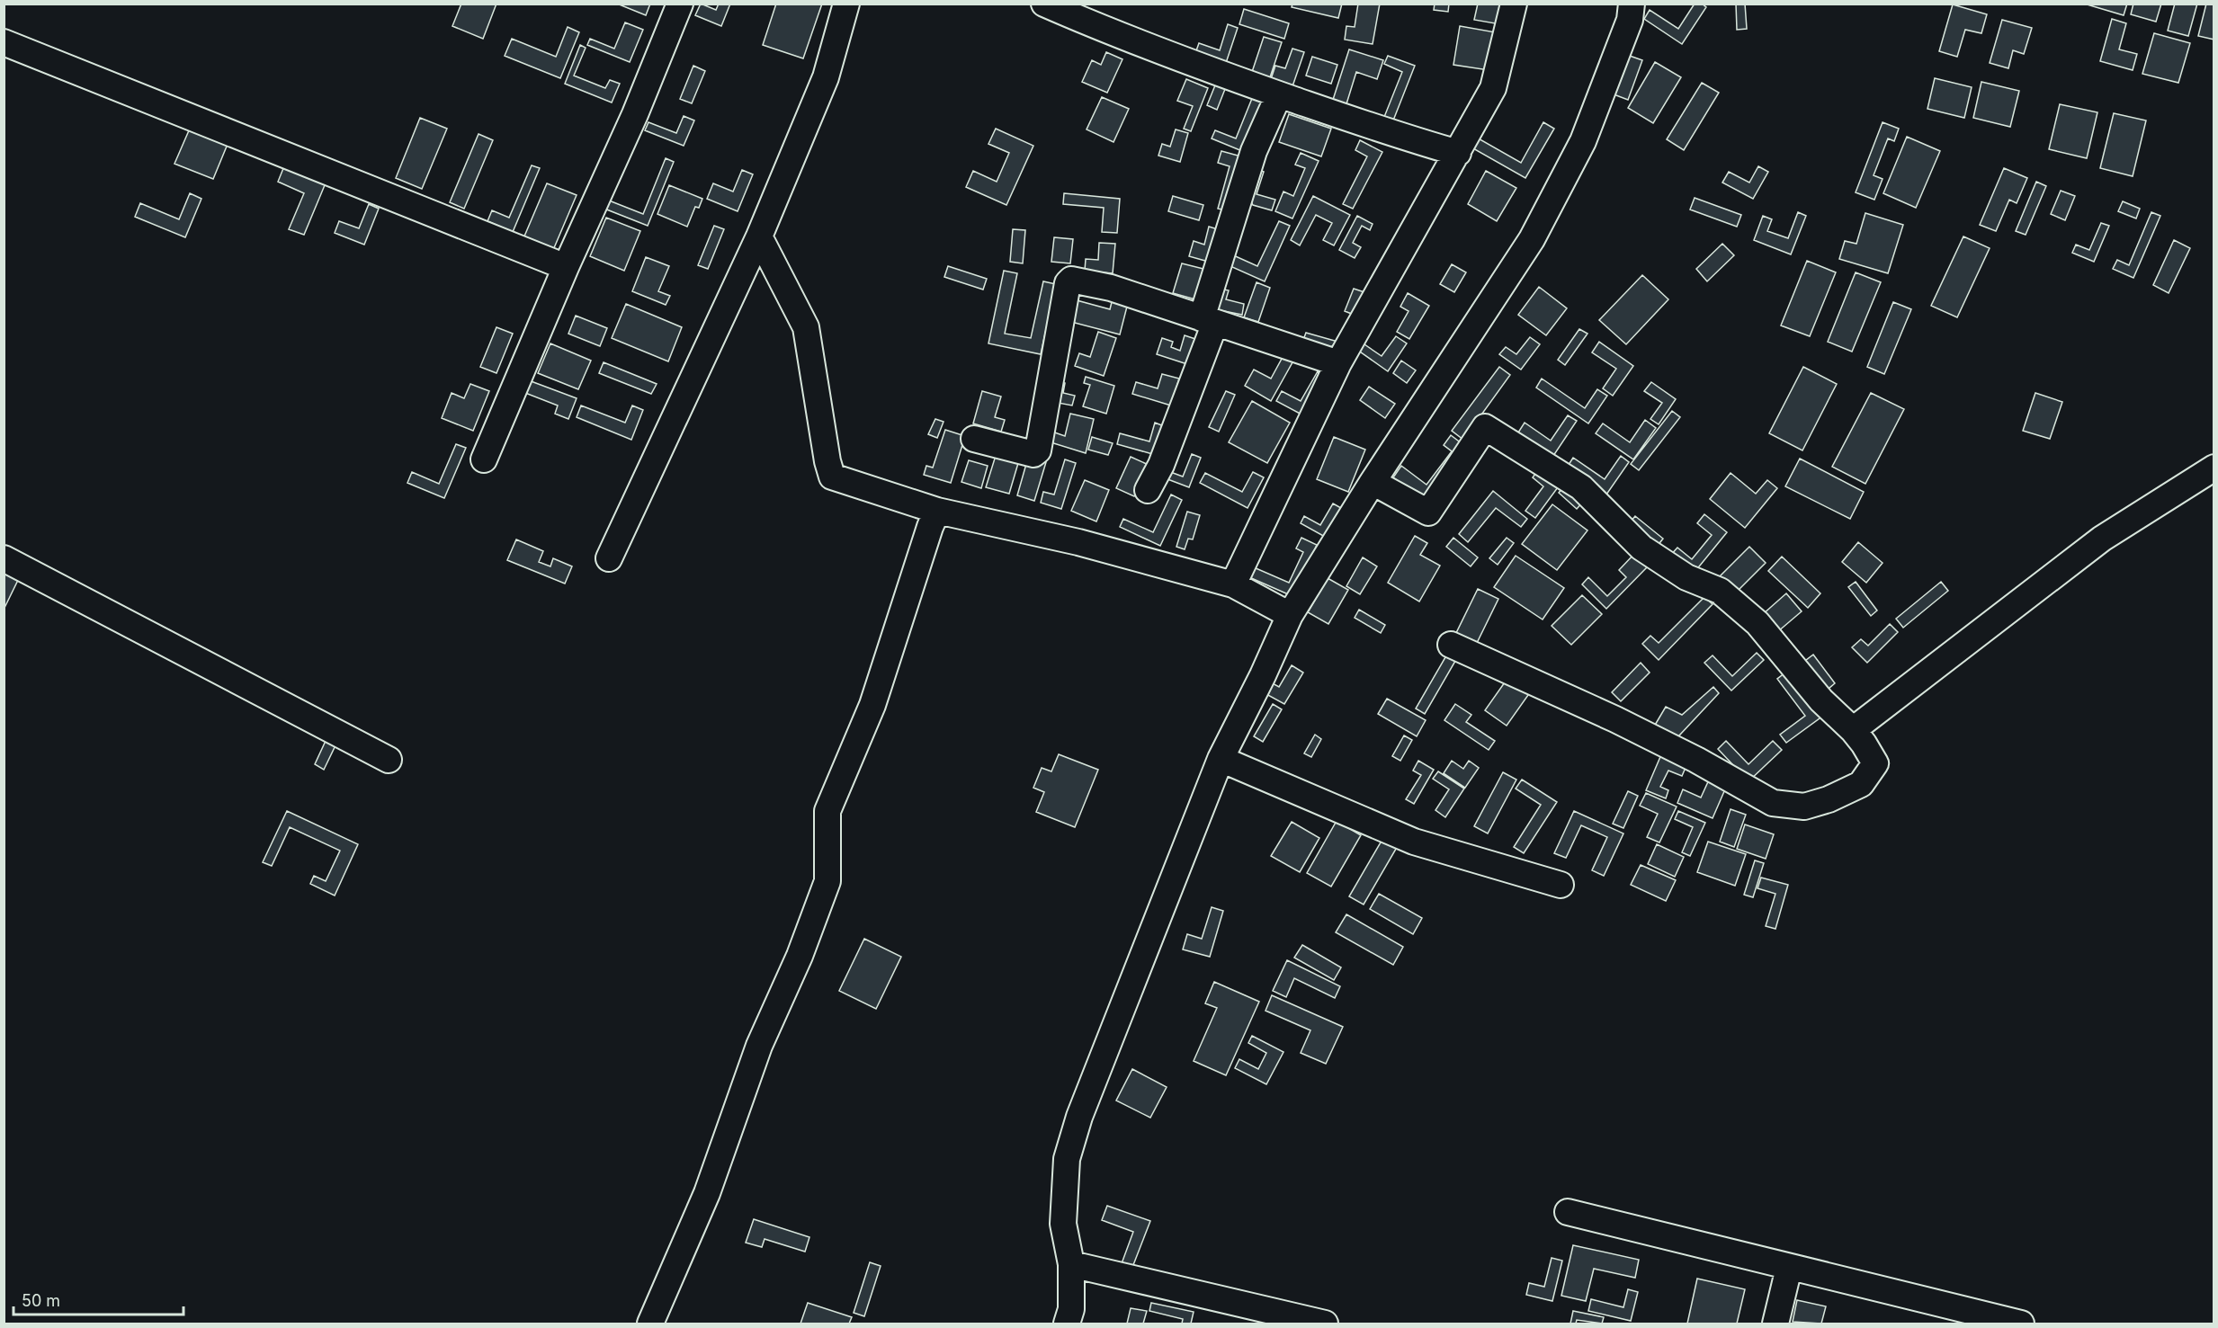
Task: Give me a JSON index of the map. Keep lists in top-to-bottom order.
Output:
{
  "scale_bar": "50 m"
}
